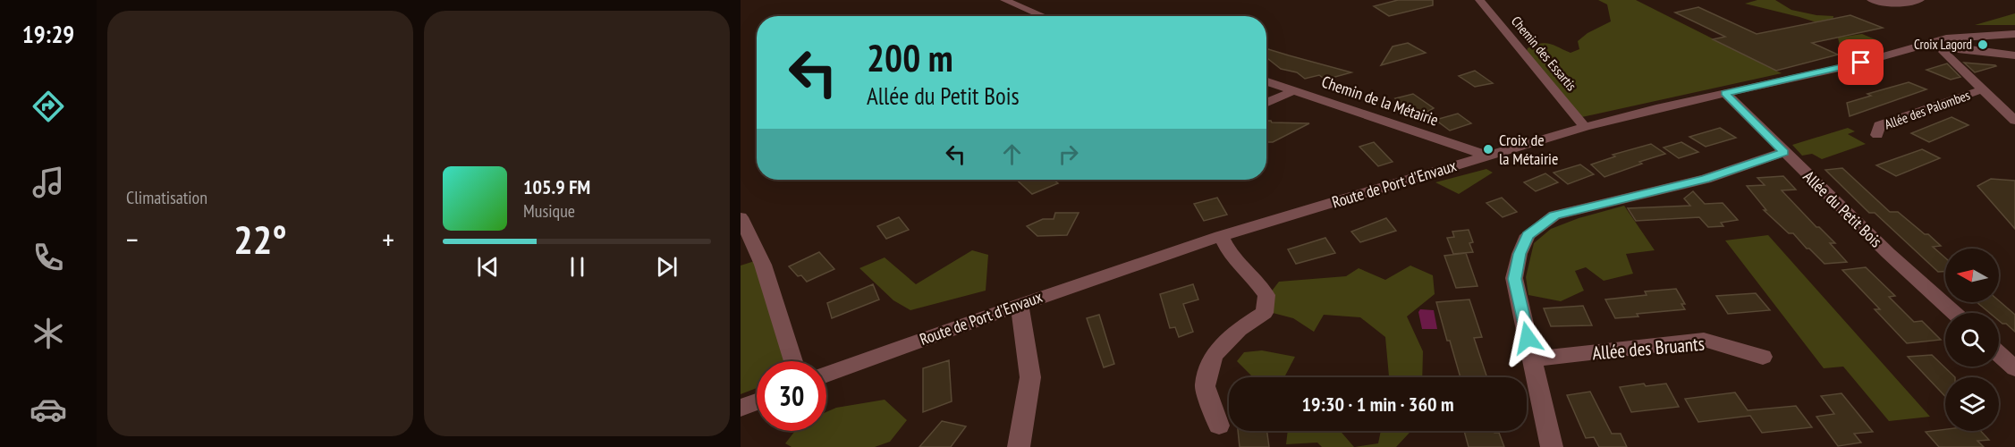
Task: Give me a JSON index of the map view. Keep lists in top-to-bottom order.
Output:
{
  "streets": {
    "street": [
      "Chemin des Essartis",
      "Chemin de la Métairie",
      "Allée des Palombes",
      "Route de Port d'Envaux",
      "Allée du Petit Bois",
      "Allée des Bruants"
    ]
  },
  "crossings": [
    ["Chemin des Essartis", "Route de Port d'Envaux"],
    ["Chemin de la Métairie", "Route de Port d'Envaux"],
    ["Route de Port d'Envaux", "Allée du Petit Bois"]
  ],
  "places": ["Croix Lagord", "Croix de la Métairie"],
  "north": "left",
  "page": {
    "tabs": "19:29",
    "tile": "Climatisation",
    "turn": ["200 m", "Allée du Petit Bois"],
    "song": ["105.9 FM", "Musique"],
    "heat": ["−", "22°", "+"],
    "limit": "30",
    "trip": "19:30 · 1 min · 360 m"
  }
}
